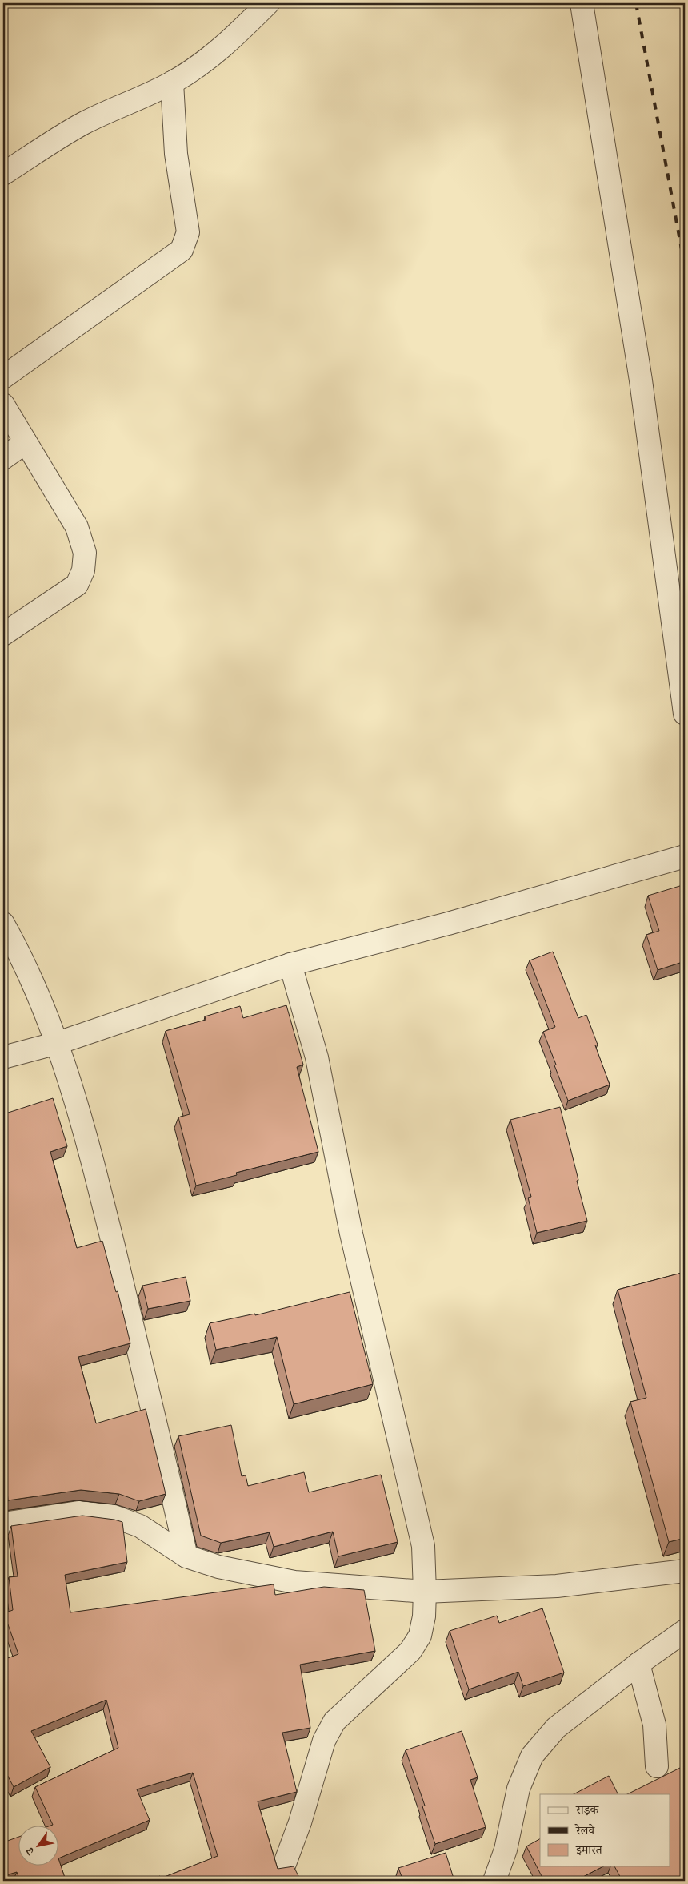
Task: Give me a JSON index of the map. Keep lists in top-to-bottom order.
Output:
{
  "legend": ["सड़क", "रेलवे", "इमारत"],
  "north": "bottom left"
}
